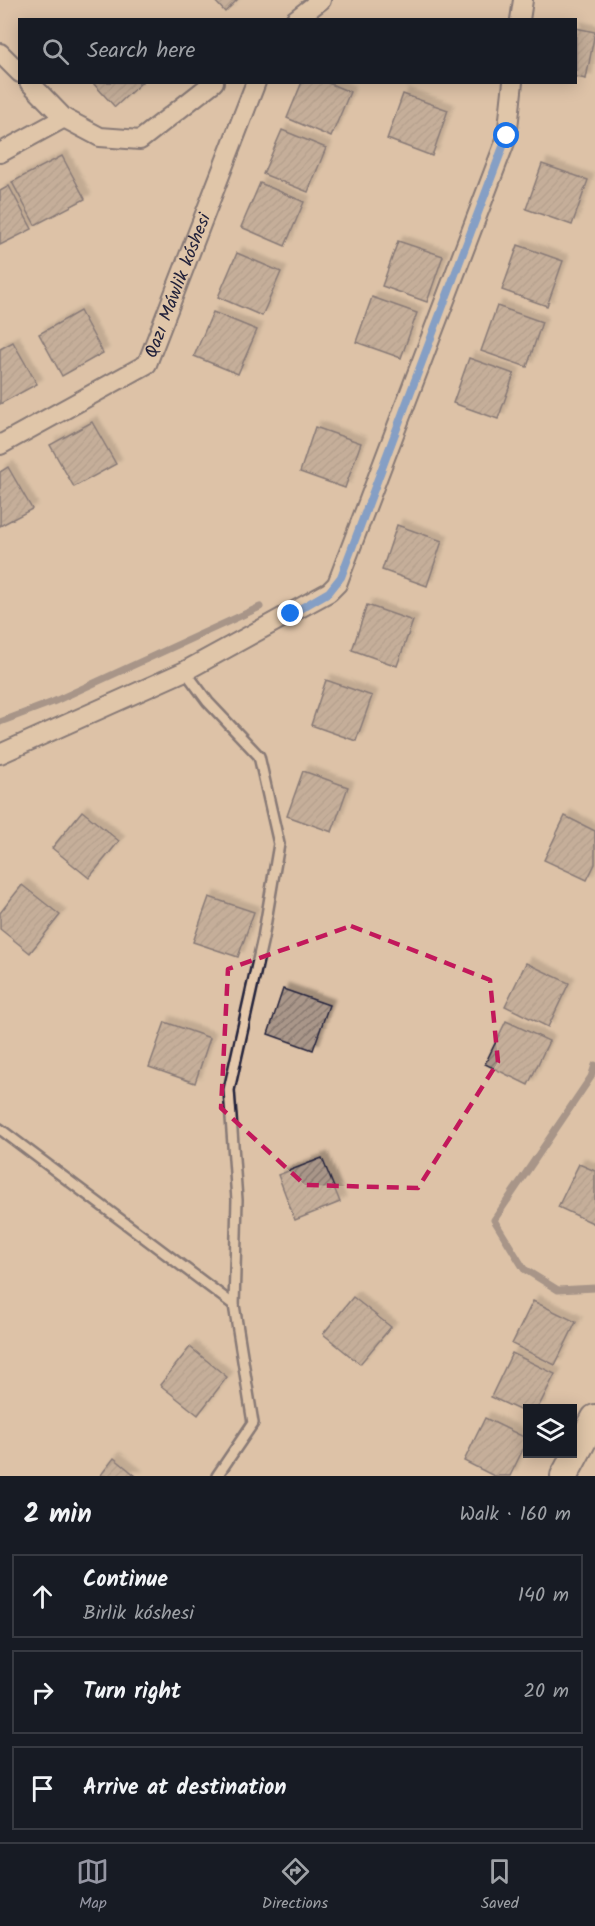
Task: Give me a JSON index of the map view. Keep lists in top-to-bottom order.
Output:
{
  "streets": {
    "street": ["Qazı Máwlik kóshesi"]
  },
  "page": {
    "search": "Search here",
    "heading": ["2 min", "Walk · 160 m"],
    "list": [
      ["Continue", "Birlik kóshesi", "140 m"],
      ["Turn right", "20 m"],
      "Arrive at destination"
    ],
    "nav": ["Map", "Directions", "Saved"]
  }
}
